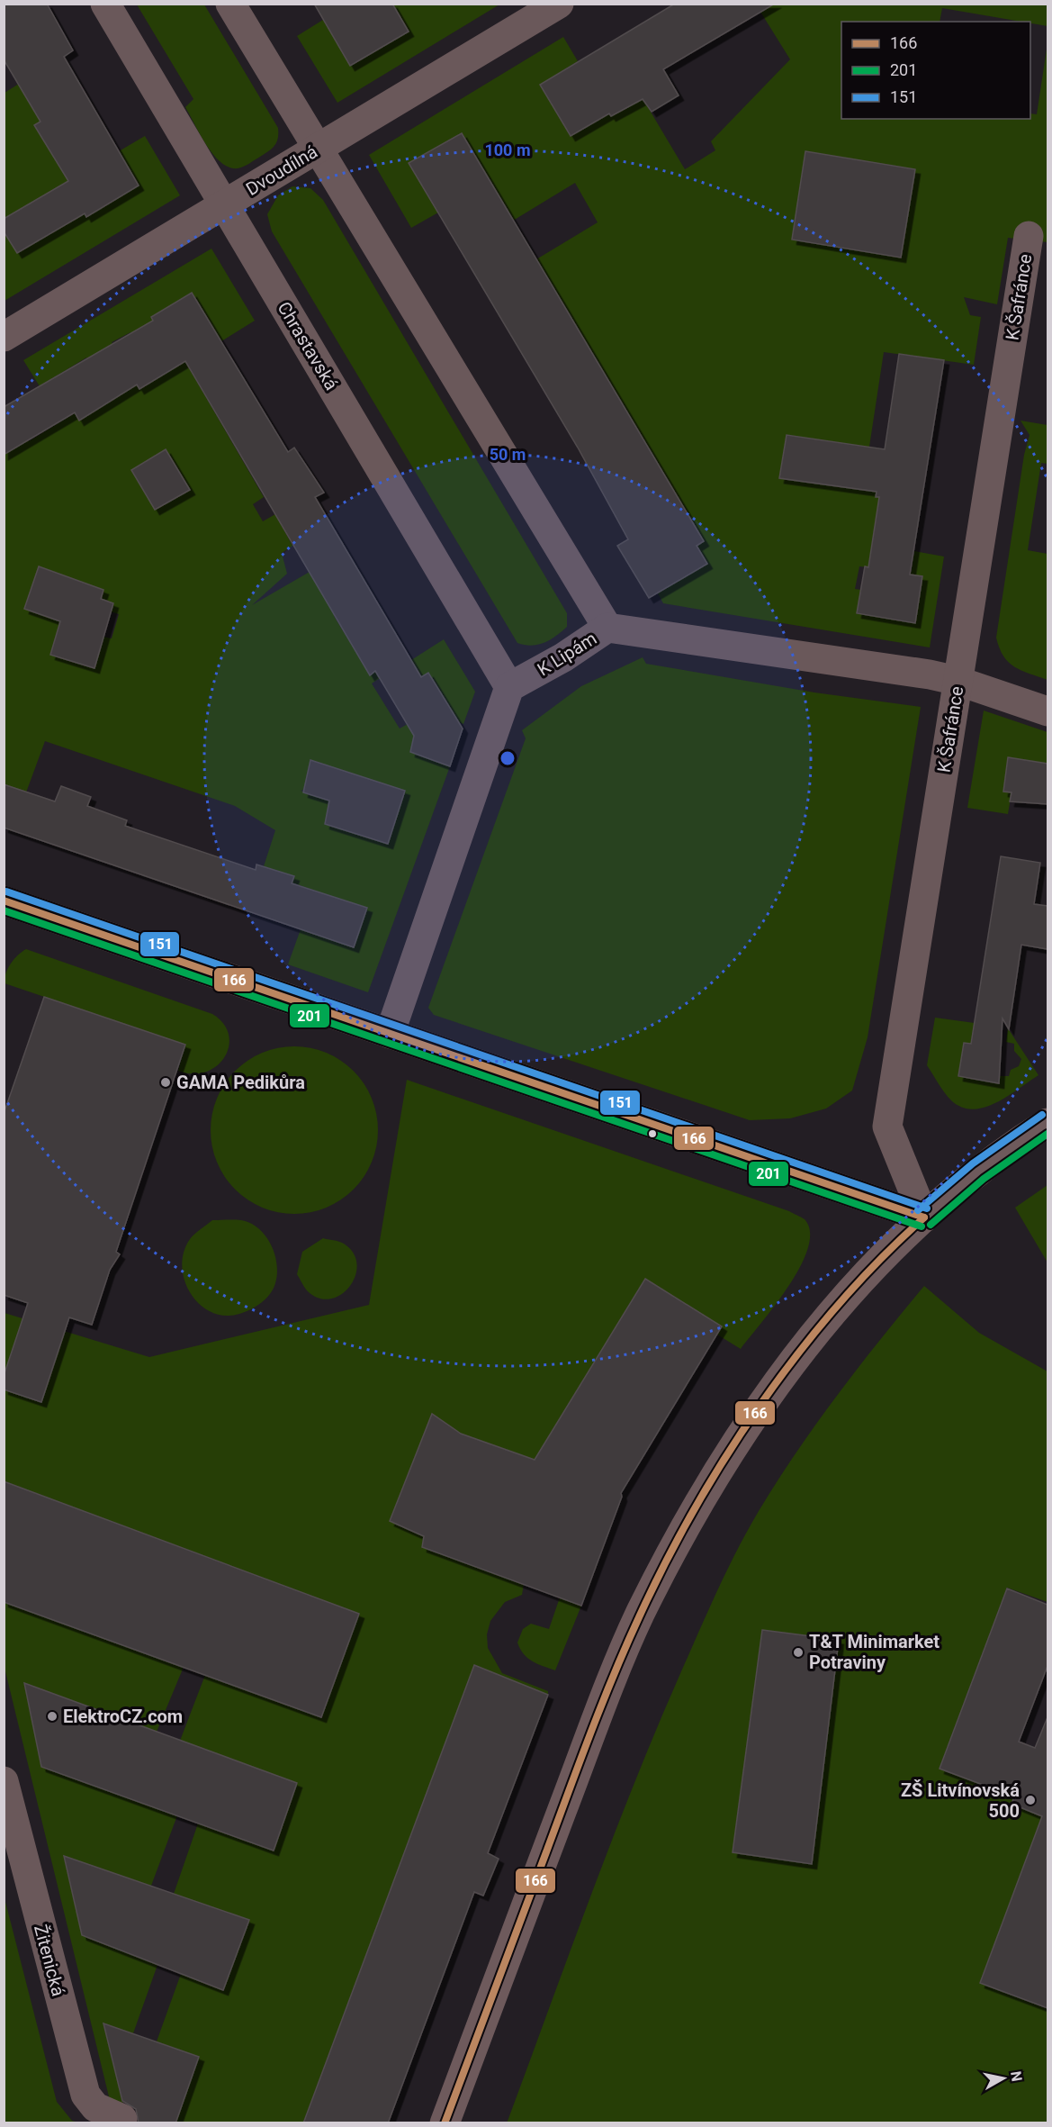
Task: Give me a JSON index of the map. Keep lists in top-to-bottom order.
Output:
{
  "streets": {
    "street": [
      "Dvoudílná",
      "K Šafránce",
      "Chrastavská",
      "K Lipám",
      "Žitenická"
    ]
  },
  "crossings": [
    ["Dvoudílná", "Chrastavská"],
    ["K Šafránce", "K Lipám"],
    ["Chrastavská", "K Lipám"]
  ],
  "places": [
    "GAMA Pedikůra",
    "T&T Minimarket Potraviny",
    "ElektroCZ.com",
    "ZŠ Litvínovská 500"
  ],
  "lines": ["transit line 151", "transit line 166", "transit line 201"],
  "legend": ["166", "201", "151"],
  "north": "right",
  "rings": ["100 m", "50 m"]
}
